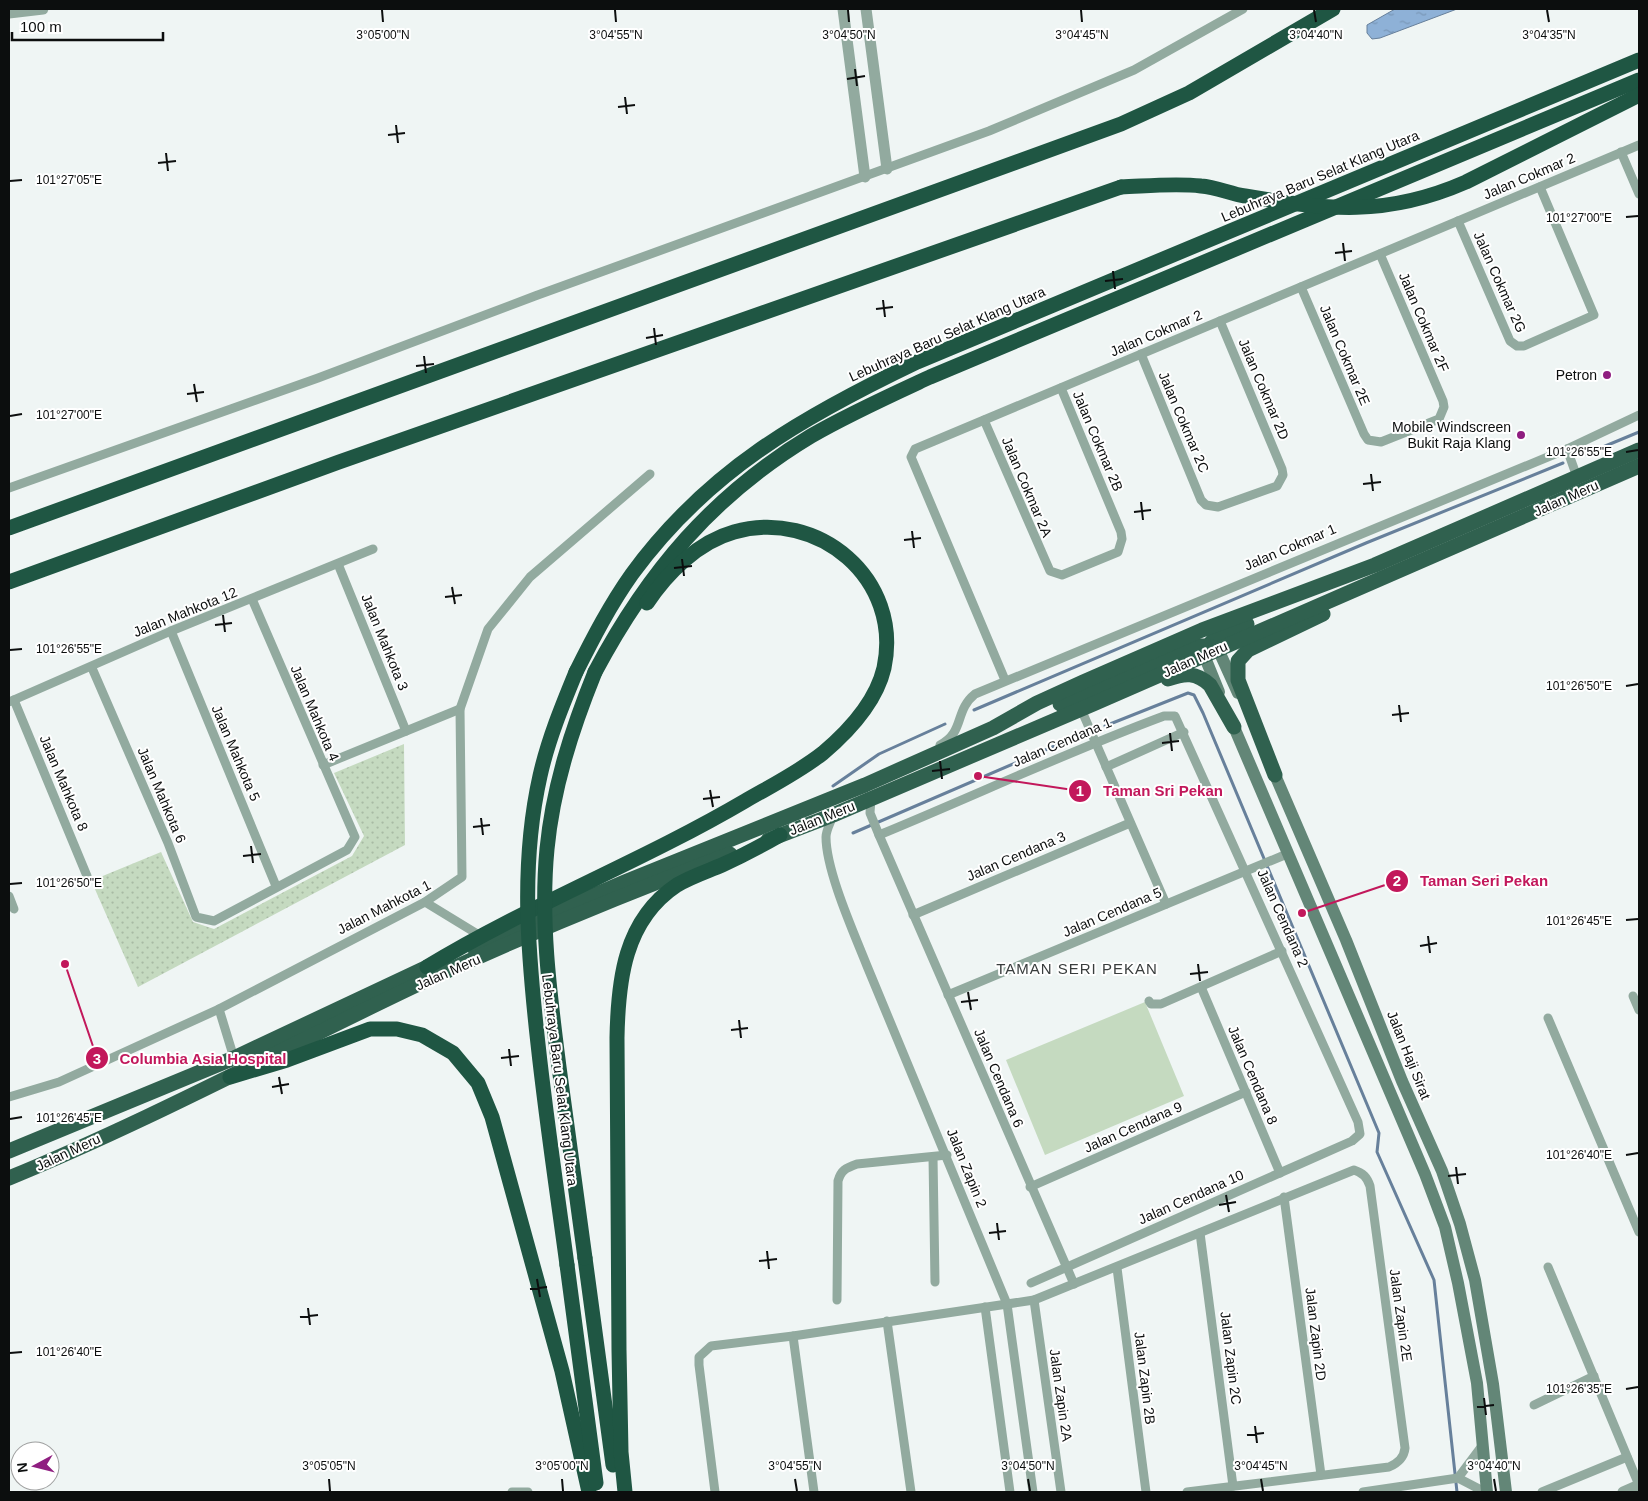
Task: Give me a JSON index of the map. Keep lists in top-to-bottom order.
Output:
{
  "streets": {
    "highway": ["Lebuhraya Baru Selat Klang Utara", "Jalan Meru"],
    "main road": ["Jalan Haji Sirat"],
    "street": [
      "Jalan Cokmar 2",
      "Jalan Cokmar 2G",
      "Jalan Cokmar 2F",
      "Jalan Cokmar 2E",
      "Jalan Cokmar 2D",
      "Jalan Cokmar 2C",
      "Jalan Cokmar 2B",
      "Jalan Cokmar 2A",
      "Jalan Cokmar 1",
      "Jalan Mahkota 12",
      "Jalan Mahkota 3",
      "Jalan Mahkota 4",
      "Jalan Cendana 1",
      "Jalan Mahkota 5",
      "Jalan Mahkota 8",
      "Jalan Mahkota 6",
      "Jalan Cendana 3",
      "Jalan Mahkota 1",
      "Jalan Cendana 5",
      "Jalan Cendana 2",
      "Jalan Cendana 8",
      "Jalan Cendana 6",
      "Jalan Cendana 9",
      "Jalan Zapin 2",
      "Jalan Cendana 10",
      "Jalan Zapin 2E",
      "Jalan Zapin 2D",
      "Jalan Zapin 2C",
      "Jalan Zapin 2B",
      "Jalan Zapin 2A"
    ]
  },
  "crossings": [
    ["Jalan Cokmar 2", "Jalan Cokmar 2G"],
    ["Jalan Cokmar 2", "Jalan Cokmar 2F"],
    ["Jalan Cokmar 2", "Jalan Cokmar 2E"],
    ["Jalan Cokmar 2", "Jalan Cokmar 2D"],
    ["Jalan Cokmar 2", "Jalan Cokmar 2C"],
    ["Jalan Cokmar 2", "Jalan Cokmar 2B"],
    ["Jalan Cokmar 2", "Jalan Cokmar 2A"],
    ["Jalan Cokmar 2", "Jalan Cokmar 1"],
    ["Jalan Cokmar 2F", "Jalan Cokmar 2E"],
    ["Jalan Cokmar 2D", "Jalan Cokmar 2C"],
    ["Jalan Cokmar 2B", "Jalan Cokmar 2A"],
    ["Jalan Meru", "Jalan Cokmar 1"],
    ["Jalan Meru", "Jalan Haji Sirat"],
    ["Jalan Meru", "Jalan Cendana 6"],
    ["Jalan Meru", "Jalan Zapin 2"],
    ["Jalan Cokmar 1", "Jalan Cendana 6"],
    ["Jalan Mahkota 12", "Jalan Mahkota 3"],
    ["Jalan Mahkota 12", "Jalan Mahkota 4"],
    ["Jalan Mahkota 12", "Jalan Mahkota 5"],
    ["Jalan Mahkota 12", "Jalan Mahkota 8"],
    ["Jalan Mahkota 12", "Jalan Mahkota 6"],
    ["Jalan Mahkota 4", "Jalan Mahkota 5"],
    ["Jalan Mahkota 4", "Jalan Mahkota 6"],
    ["Jalan Cendana 1", "Jalan Cendana 2"],
    ["Jalan Cendana 1", "Jalan Cendana 6"],
    ["Jalan Mahkota 5", "Jalan Mahkota 6"],
    ["Jalan Cendana 3", "Jalan Cendana 6"],
    ["Jalan Cendana 5", "Jalan Cendana 2"],
    ["Jalan Cendana 5", "Jalan Cendana 6"],
    ["Jalan Cendana 2", "Jalan Cendana 10"],
    ["Jalan Cendana 8", "Jalan Cendana 9"],
    ["Jalan Cendana 8", "Jalan Cendana 10"],
    ["Jalan Cendana 6", "Jalan Cendana 9"],
    ["Jalan Cendana 6", "Jalan Cendana 10"],
    ["Jalan Zapin 2E", "Jalan Zapin 2D"]
  ],
  "districts": ["TAMAN SERI PEKAN"],
  "places": [
    "Petron",
    "Mobile Windscreen Bukit Raja Klang",
    "Taman Sri Pekan",
    "Taman Seri Pekan",
    "Columbia Asia Hospital"
  ],
  "scale_bar": "100 m",
  "north": "left",
  "coordinates": [
    "3°05'00\"N",
    "3°04'55\"N",
    "3°04'50\"N",
    "3°04'45\"N",
    "3°04'40\"N",
    "3°04'35\"N",
    "101°27'05\"E",
    "101°27'00\"E",
    "101°26'55\"E",
    "101°26'50\"E",
    "101°26'45\"E",
    "101°26'40\"E",
    "101°26'35\"E",
    "3°05'05\"N"
  ]
}
